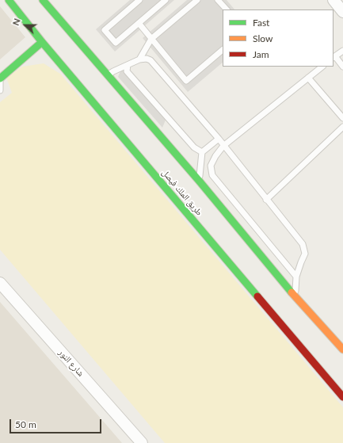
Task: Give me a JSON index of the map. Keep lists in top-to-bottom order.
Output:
{
  "streets": {
    "main road": ["طريق الملك فيصل"],
    "street": ["شارع النور"]
  },
  "legend": ["Fast", "Slow", "Jam"],
  "scale_bar": "50 m",
  "north": "left"
}
